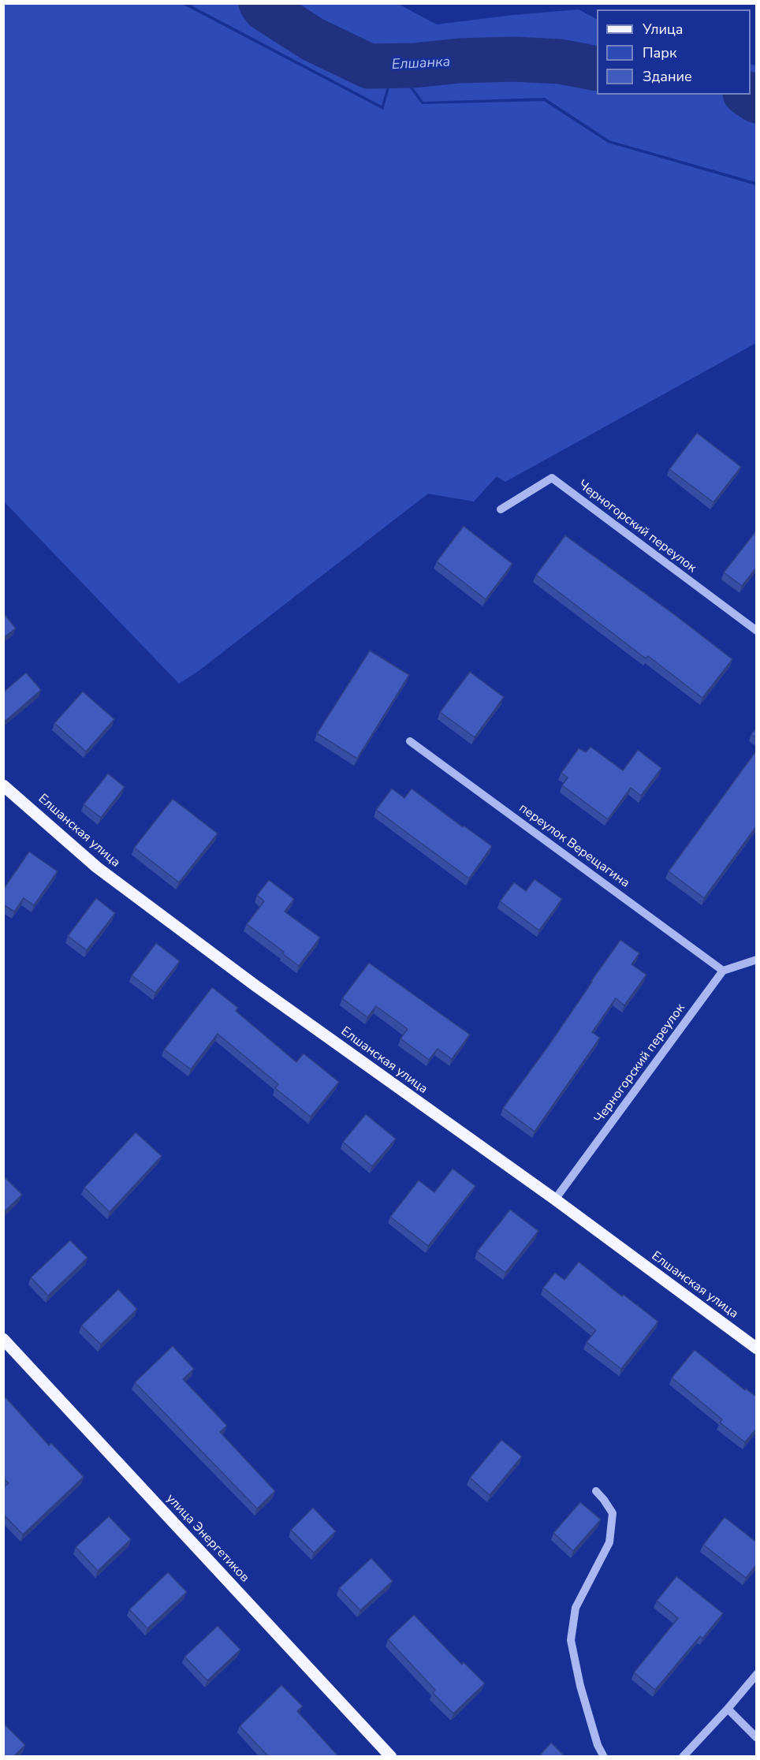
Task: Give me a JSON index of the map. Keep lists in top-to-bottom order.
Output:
{
  "streets": {
    "main road": ["Елшанская улица", "улица Энергетиков"],
    "street": ["Черногорский переулок", "переулок Верещагина"]
  },
  "crossings": [
    ["Черногорский переулок", "Елшанская улица"],
    ["Черногорский переулок", "переулок Верещагина"]
  ],
  "water": ["Елшанка"],
  "legend": ["Улица", "Парк", "Здание"]
}
